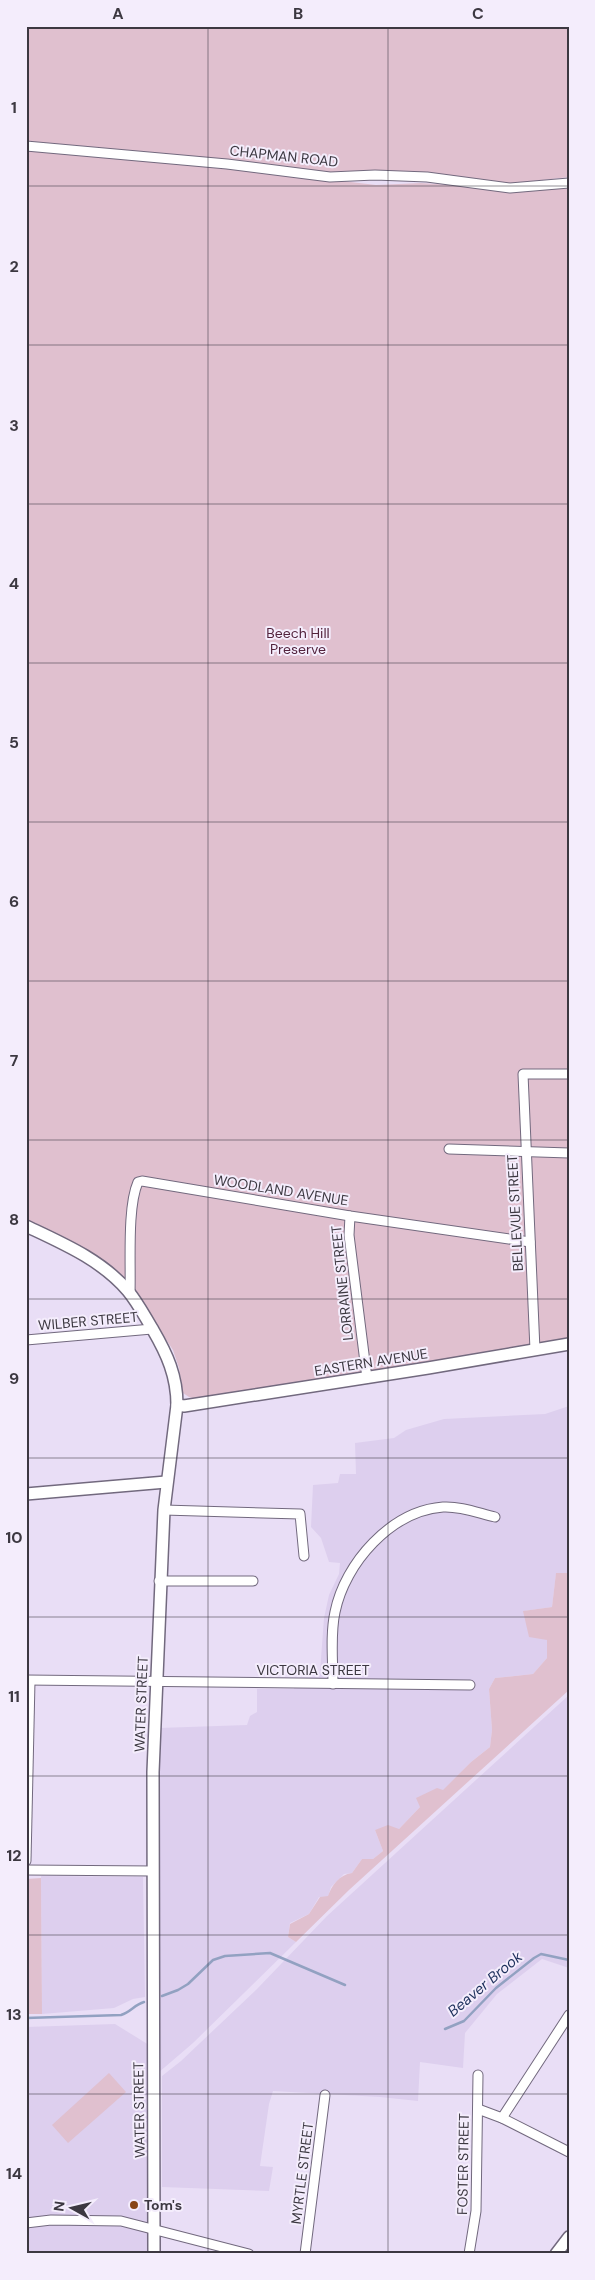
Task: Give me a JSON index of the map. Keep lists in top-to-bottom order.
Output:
{
  "streets": {
    "street": [
      "CHAPMAN ROAD",
      "WOODLAND AVENUE",
      "BELLEVUE STREET",
      "LORRAINE STREET",
      "WILBER STREET",
      "EASTERN AVENUE",
      "VICTORIA STREET",
      "WATER STREET",
      "FOSTER STREET",
      "MYRTLE STREET"
    ]
  },
  "crossings": [
    ["WOODLAND AVENUE", "BELLEVUE STREET"],
    ["WOODLAND AVENUE", "LORRAINE STREET"],
    ["WOODLAND AVENUE", "WATER STREET"],
    ["BELLEVUE STREET", "EASTERN AVENUE"],
    ["LORRAINE STREET", "EASTERN AVENUE"],
    ["WILBER STREET", "WATER STREET"],
    ["EASTERN AVENUE", "WATER STREET"],
    ["VICTORIA STREET", "WATER STREET"]
  ],
  "water": ["Beaver Brook"],
  "parks": ["Beech Hill Preserve"],
  "places": ["Tom's"],
  "north": "left",
  "grid": {
    "columns": ["A", "B", "C"],
    "rows": [
      "1",
      "2",
      "3",
      "4",
      "5",
      "6",
      "7",
      "8",
      "9",
      "10",
      "11",
      "12",
      "13",
      "14"
    ]
  }
}
